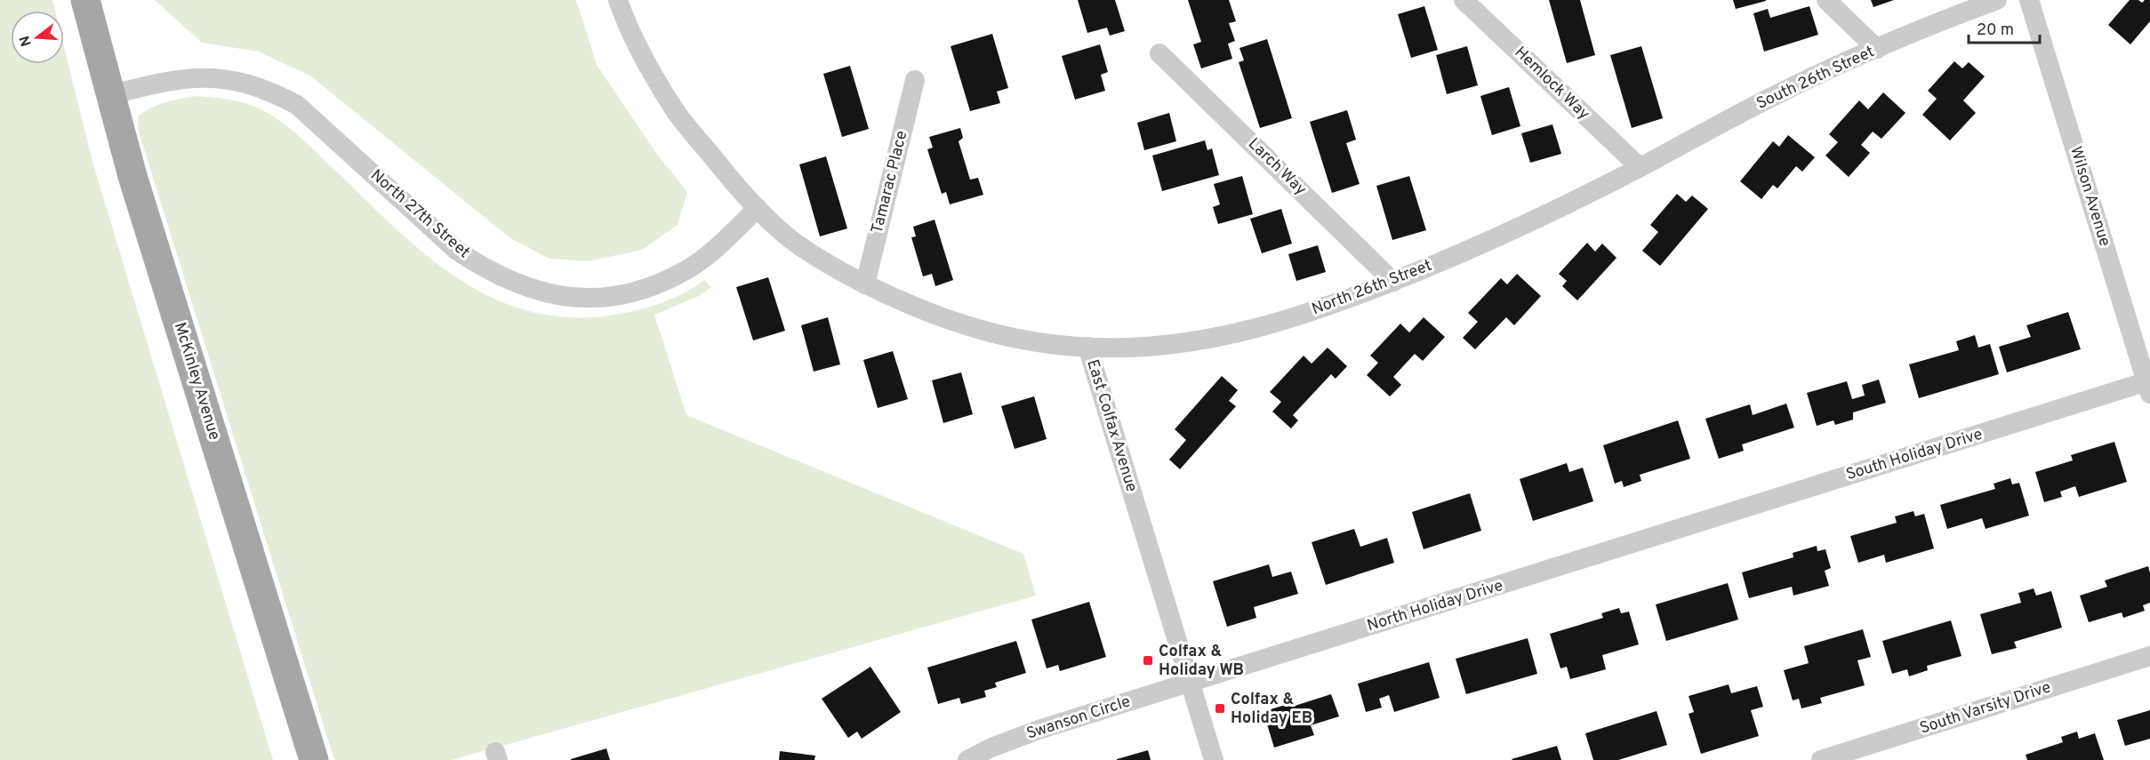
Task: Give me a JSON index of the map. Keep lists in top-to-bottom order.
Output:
{
  "streets": {
    "main road": ["McKinley Avenue"],
    "street": [
      "South 26th Street",
      "Hemlock Way",
      "Larch Way",
      "Tamarac Place",
      "Wilson Avenue",
      "North 27th Street",
      "North 26th Street",
      "East Colfax Avenue",
      "South Holiday Drive",
      "North Holiday Drive",
      "South Varsity Drive",
      "Swanson Circle"
    ]
  },
  "crossings": [
    ["South 26th Street", "Hemlock Way"],
    ["South 26th Street", "North 26th Street"],
    ["Hemlock Way", "North 26th Street"],
    ["Larch Way", "North 26th Street"],
    ["Tamarac Place", "East Colfax Avenue"],
    ["Wilson Avenue", "South Holiday Drive"],
    ["North 27th Street", "McKinley Avenue"],
    ["North 27th Street", "East Colfax Avenue"],
    ["North 26th Street", "East Colfax Avenue"],
    ["East Colfax Avenue", "North Holiday Drive"],
    ["East Colfax Avenue", "Swanson Circle"],
    ["South Holiday Drive", "North Holiday Drive"],
    ["North Holiday Drive", "Swanson Circle"]
  ],
  "places": {
    "transit": ["Colfax & Holiday WB", "Colfax & Holiday EB"]
  },
  "scale_bar": "20 m",
  "north": "left"
}
